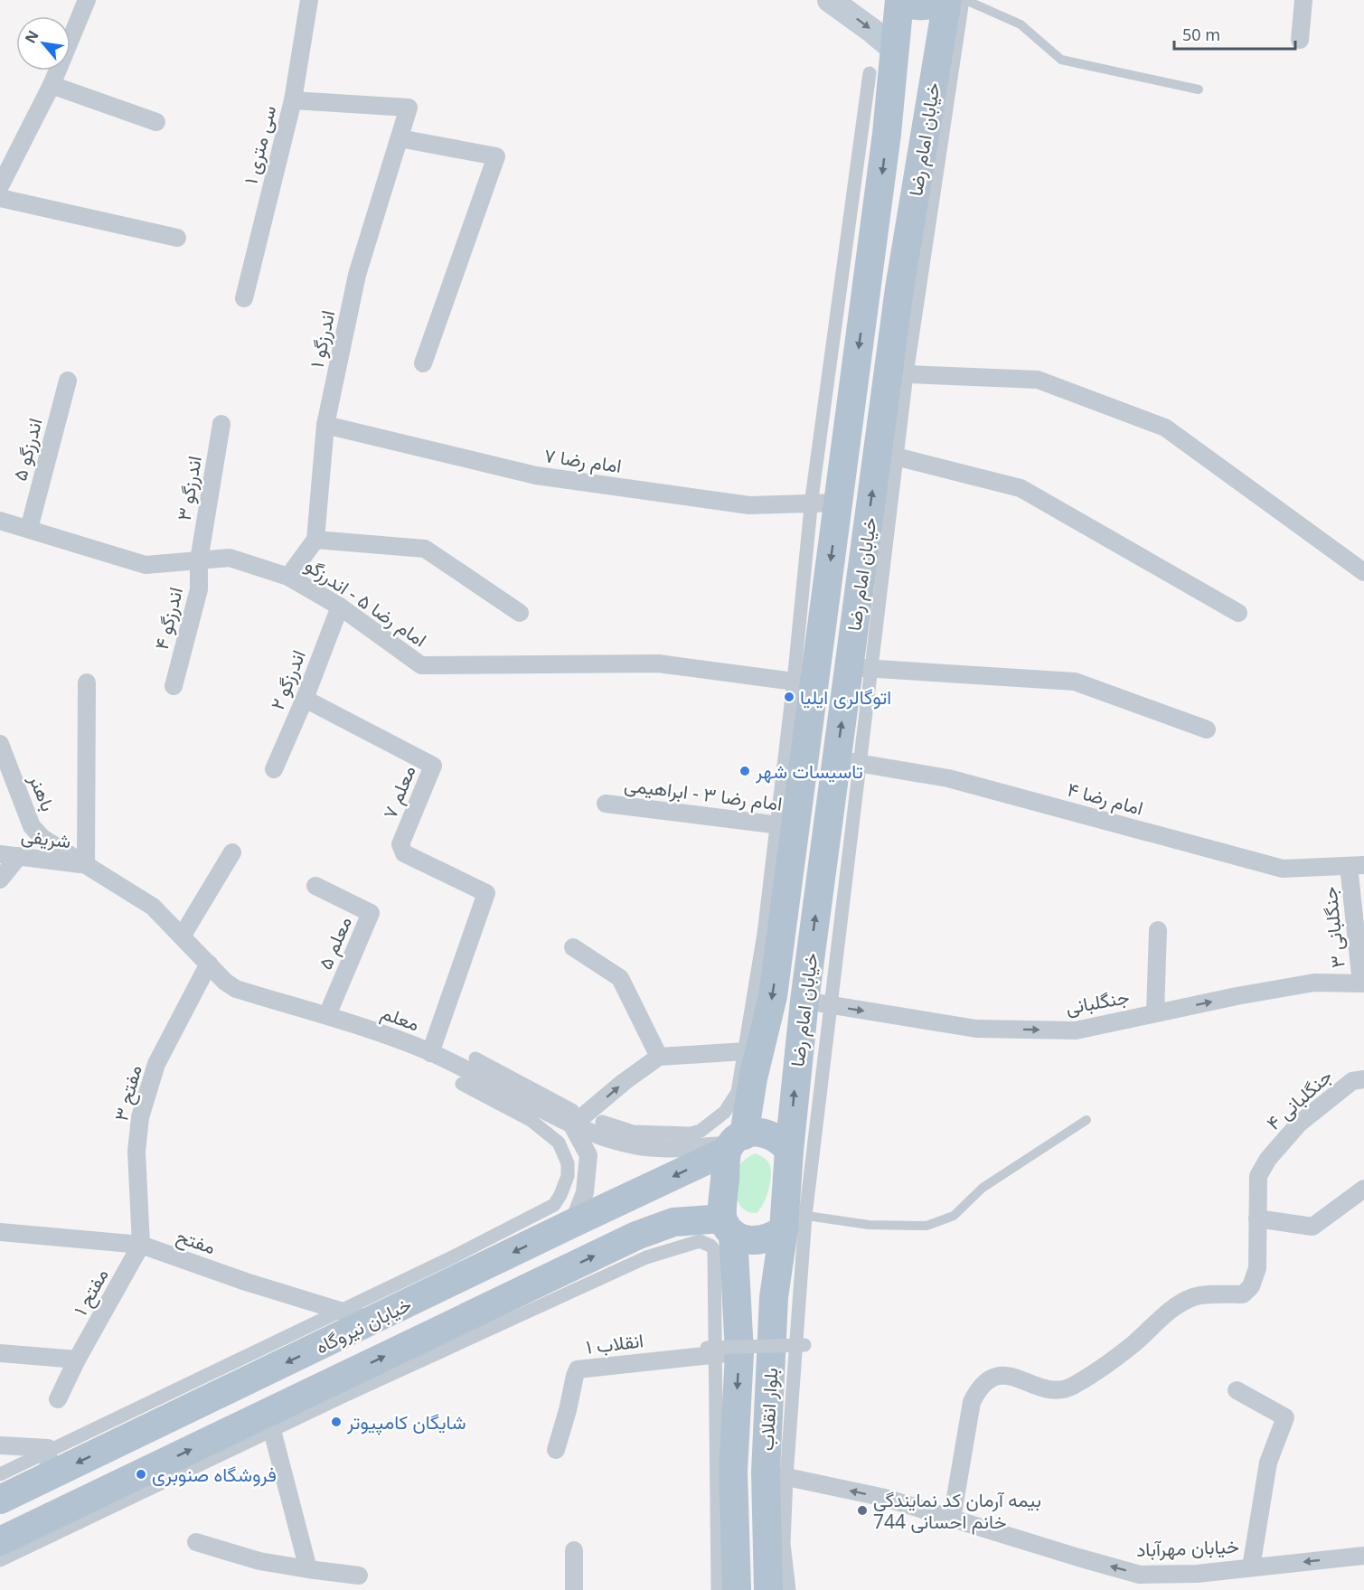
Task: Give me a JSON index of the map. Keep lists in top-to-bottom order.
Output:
{
  "streets": {
    "main road": ["خیابان امام رضا", "خیابان نیروگاه", "بلوار انقلاب"],
    "street": [
      "سی متری ۱",
      "اندرزگو ۱",
      "اندرزگو ۵",
      "امام رضا ۷",
      "اندرزگو ۳",
      "امام رضا ۵ - اندرزگو",
      "اندرزگو ۴",
      "اندرزگو ۲",
      "معلم ۷",
      "باهنر",
      "امام رضا ۳ - ابراهیمی",
      "امام رضا ۴",
      "شریفی",
      "جنگلبانی ۳",
      "معلم ۵",
      "جنگلبانی",
      "معلم",
      "مفتح ۳",
      "جنگلبانی ۴",
      "مفتح",
      "مفتح ۱",
      "انقلاب ۱",
      "خیابان مهرآباد"
    ]
  },
  "crossings": [
    ["خیابان امام رضا", "امام رضا ۷"],
    ["خیابان امام رضا", "امام رضا ۵ - اندرزگو"],
    ["خیابان امام رضا", "امام رضا ۳ - ابراهیمی"],
    ["خیابان امام رضا", "امام رضا ۴"],
    ["خیابان امام رضا", "جنگلبانی"],
    ["خیابان امام رضا", "معلم"],
    ["خیابان امام رضا", "خیابان نیروگاه"],
    ["خیابان امام رضا", "بلوار انقلاب"],
    ["سی متری ۱", "اندرزگو ۱"],
    ["اندرزگو ۱", "امام رضا ۷"],
    ["اندرزگو ۵", "امام رضا ۵ - اندرزگو"],
    ["اندرزگو ۳", "امام رضا ۵ - اندرزگو"],
    ["اندرزگو ۳", "اندرزگو ۴"],
    ["امام رضا ۵ - اندرزگو", "اندرزگو ۴"],
    ["امام رضا ۵ - اندرزگو", "اندرزگو ۲"],
    ["اندرزگو ۲", "معلم ۷"],
    ["معلم ۷", "معلم"],
    ["باهنر", "شریفی"],
    ["باهنر", "معلم"],
    ["امام رضا ۴", "جنگلبانی ۳"],
    ["شریفی", "معلم"],
    ["جنگلبانی ۳", "جنگلبانی"],
    ["معلم ۵", "معلم"],
    ["معلم", "مفتح ۳"],
    ["معلم", "خیابان نیروگاه"],
    ["مفتح ۳", "مفتح"],
    ["مفتح ۳", "مفتح ۱"],
    ["جنگلبانی ۴", "خیابان مهرآباد"],
    ["مفتح", "مفتح ۱"],
    ["مفتح", "خیابان نیروگاه"],
    ["خیابان نیروگاه", "بلوار انقلاب"],
    ["انقلاب ۱", "بلوار انقلاب"],
    ["بلوار انقلاب", "خیابان مهرآباد"]
  ],
  "one_way": ["جنگلبانی", "خیابان مهرآباد"],
  "places": [
    "اتوگالری ایلیا",
    "تاسیسات شهر",
    "شایگان کامپیوتر",
    "فروشگاه صنوبری",
    "بیمه آرمان کد نمایندگی 744 خانم احسانی"
  ],
  "scale_bar": "50 m",
  "north": "top left"
}
